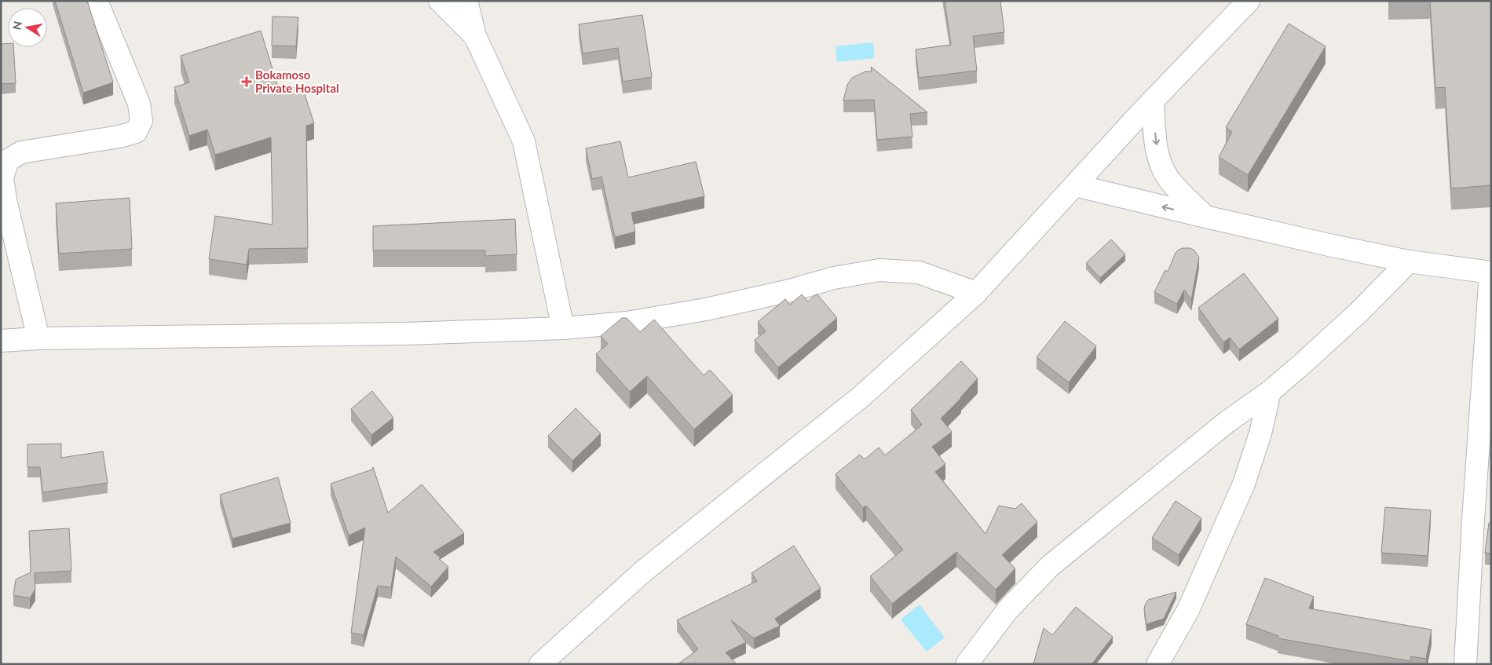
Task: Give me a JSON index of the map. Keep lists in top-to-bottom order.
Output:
{
  "places": {
    "health": ["Bokamoso Private Hospital"]
  },
  "north": "left"
}
